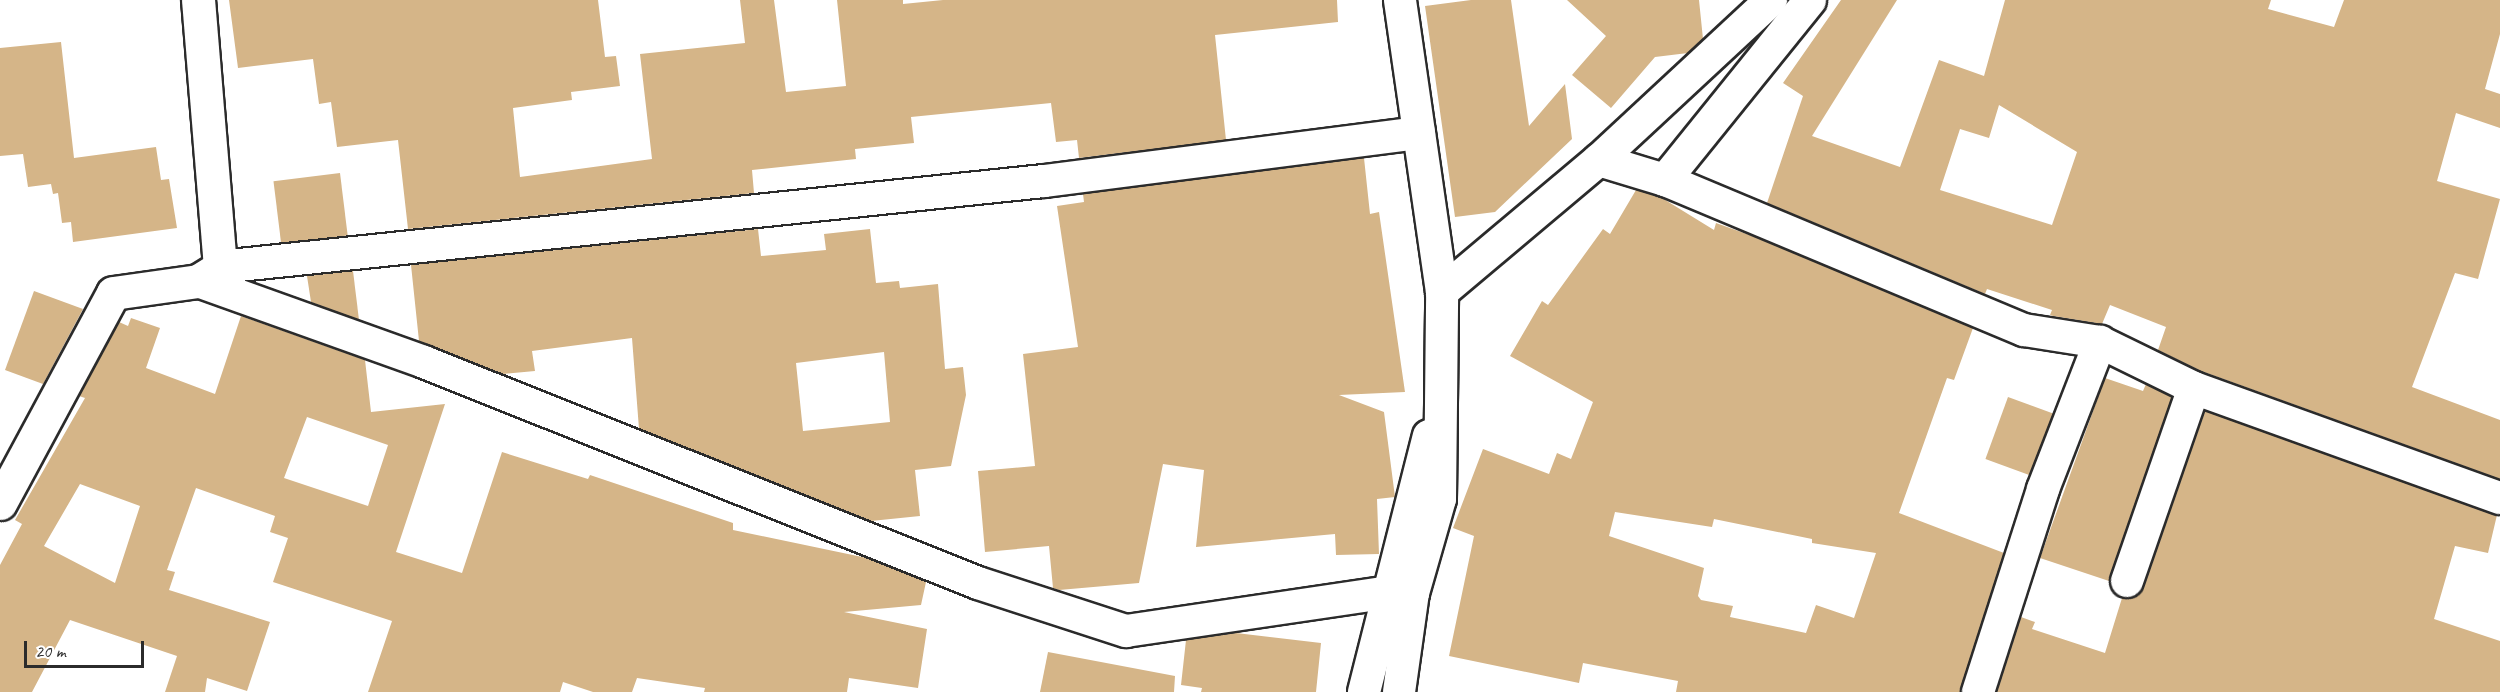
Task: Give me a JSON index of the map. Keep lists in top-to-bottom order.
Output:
{
  "scale_bar": "20 m"
}
